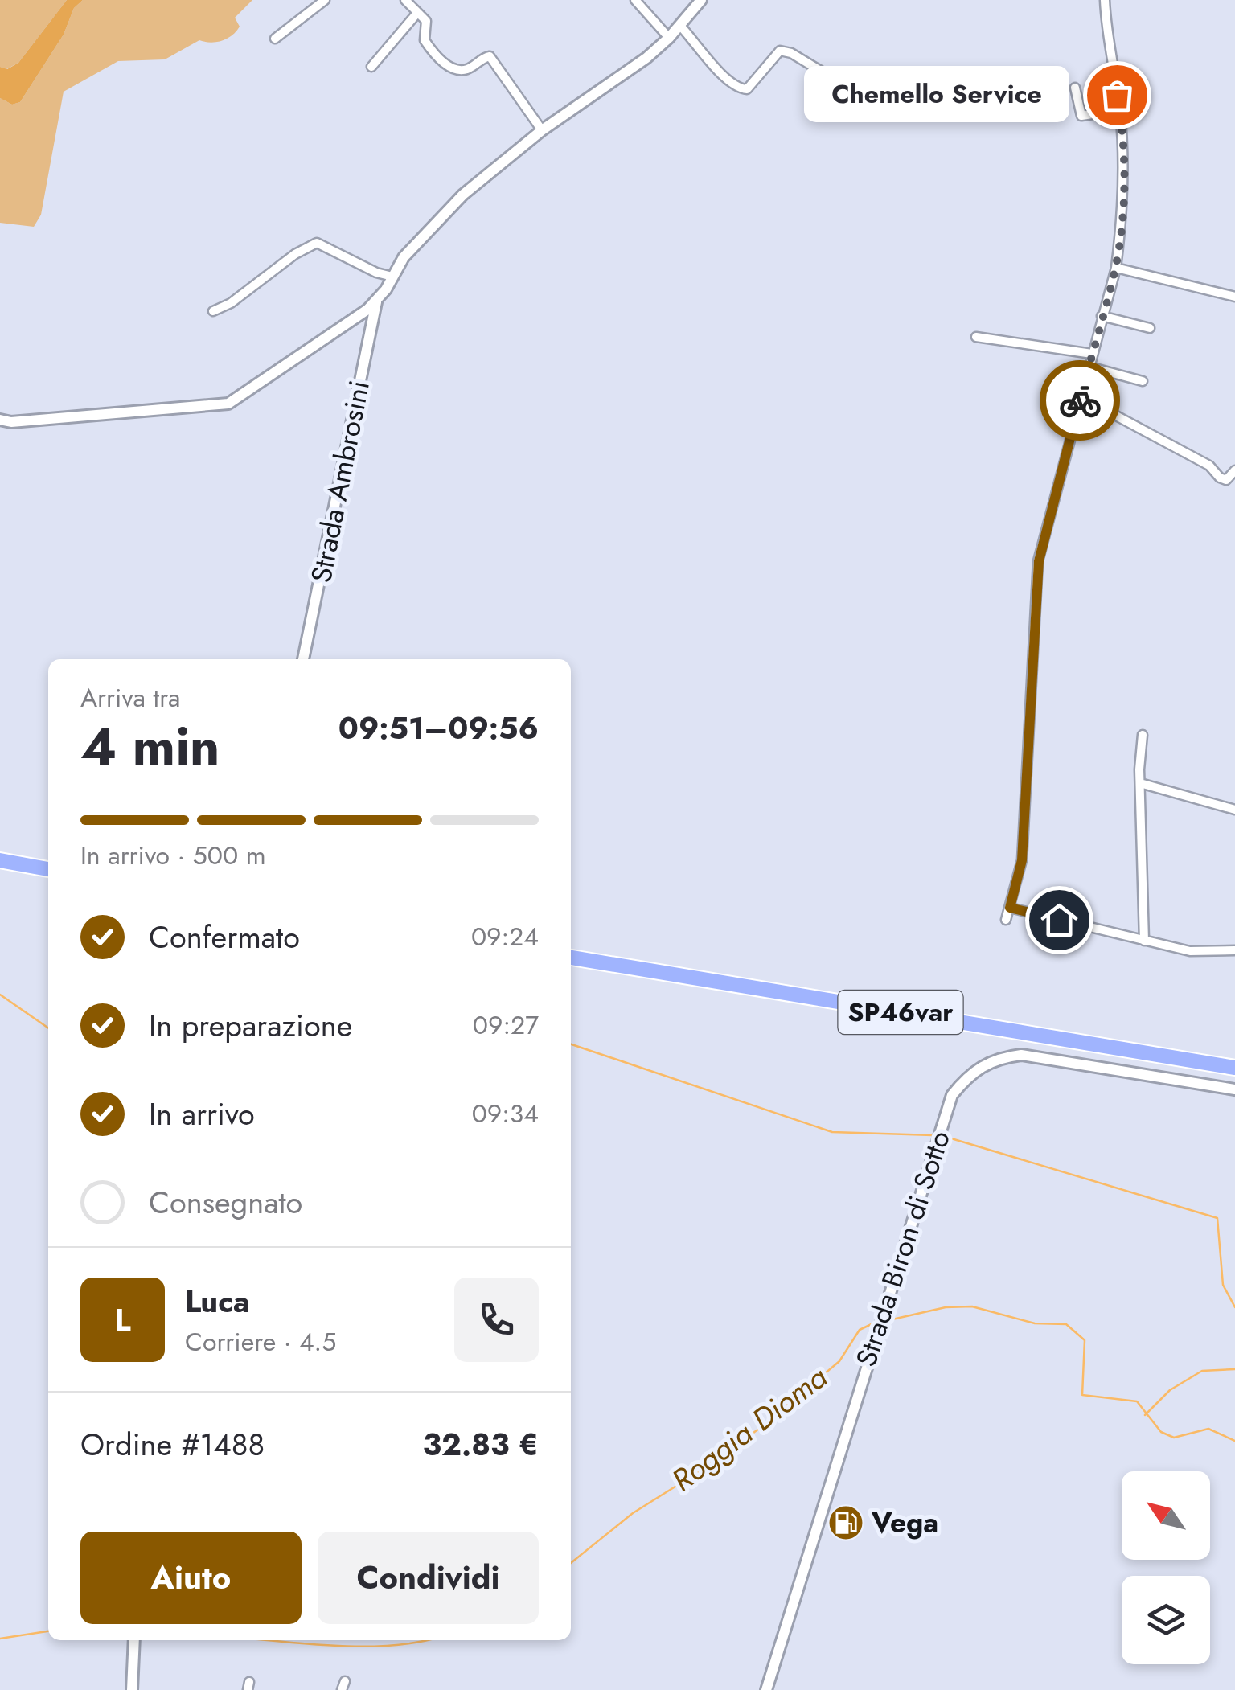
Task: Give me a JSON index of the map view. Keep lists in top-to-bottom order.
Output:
{
  "streets": {
    "highway": ["SP46var"],
    "street": ["Strada Ambrosini", "Strada Biron di Sotto"]
  },
  "water": ["Roggia Dioma"],
  "places": {
    "other": ["Chemello Service"],
    "fuel station": ["Vega"]
  },
  "north": "top left",
  "page": {
    "bubble": "Chemello Service",
    "heading": ["4 min", "Arriva tra", "09:51–09:56"],
    "panel": [
      "Luca",
      "Corriere · 4.5",
      "Ordine #1488",
      "32.83 €"
    ],
    "bar": "In arrivo · 500 m",
    "list": [
      ["Confermato", "09:24"],
      ["In preparazione", "09:27"],
      ["In arrivo", "09:34"],
      "Consegnato"
    ],
    "round": "L",
    "buttons": ["Aiuto", "Condividi"]
  }
}
